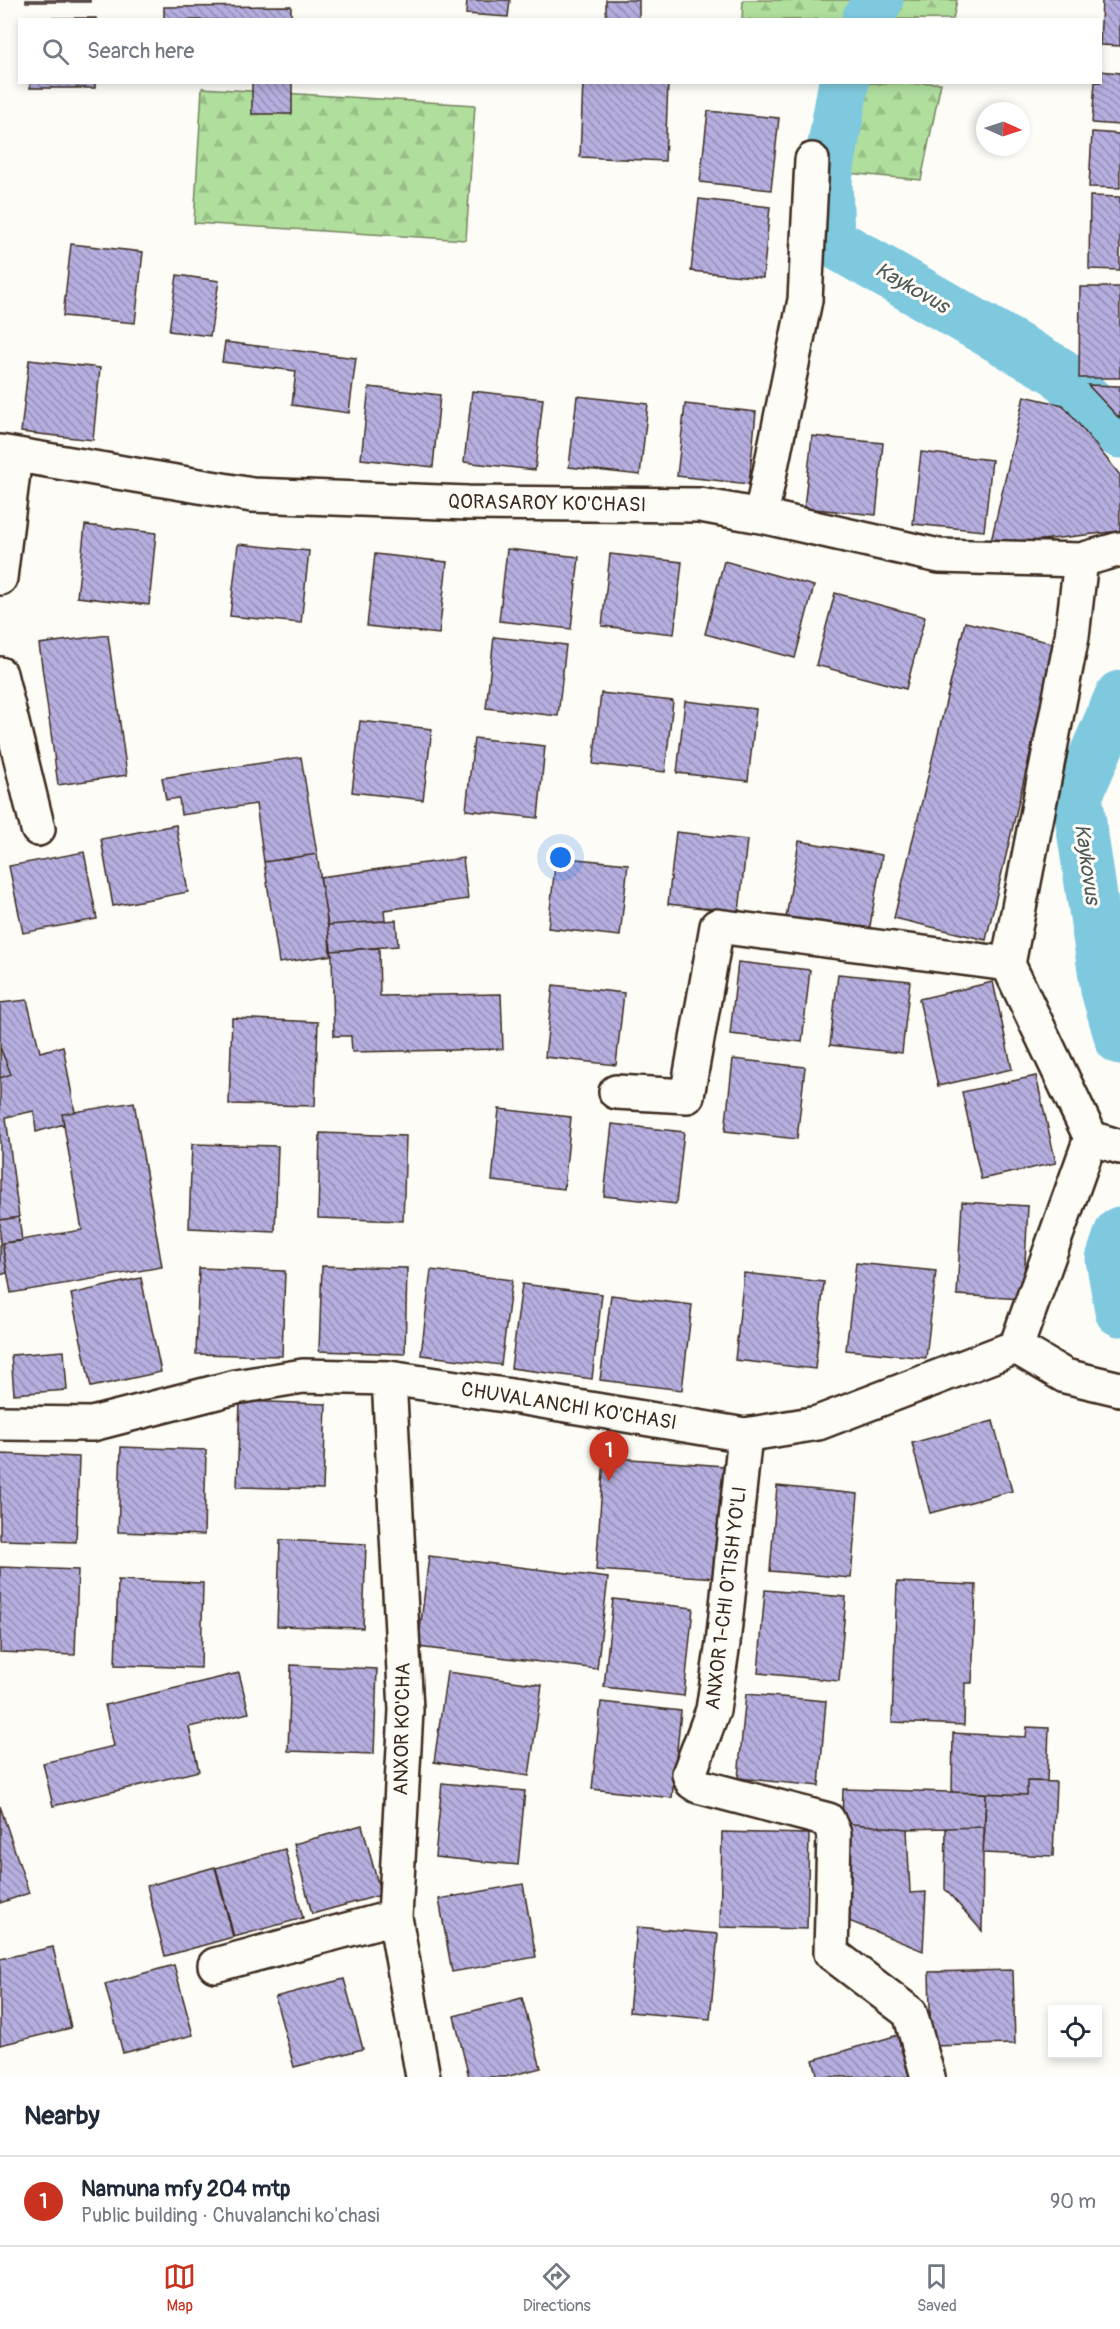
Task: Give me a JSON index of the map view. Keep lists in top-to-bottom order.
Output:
{
  "streets": {
    "street": [
      "QORASAROY KO'CHASI",
      "CHUVALANCHI KO'CHASI",
      "ANXOR 1-CHI O'TISH YO'LI",
      "ANXOR KO'CHA"
    ]
  },
  "crossings": [
    ["CHUVALANCHI KO'CHASI", "ANXOR 1-CHI O'TISH YO'LI"],
    ["CHUVALANCHI KO'CHASI", "ANXOR KO'CHA"]
  ],
  "water": ["Kaykovus"],
  "north": "right",
  "page": {
    "search": "Search here",
    "pins": "1",
    "heading": "Nearby",
    "list": [
      {
        "mark": "1",
        "name": "Namuna mfy 204 mtp",
        "note": "Public building · Chuvalanchi ko'chasi",
        "value": "90 m"
      }
    ],
    "nav": ["Map", "Directions", "Saved"]
  }
}
